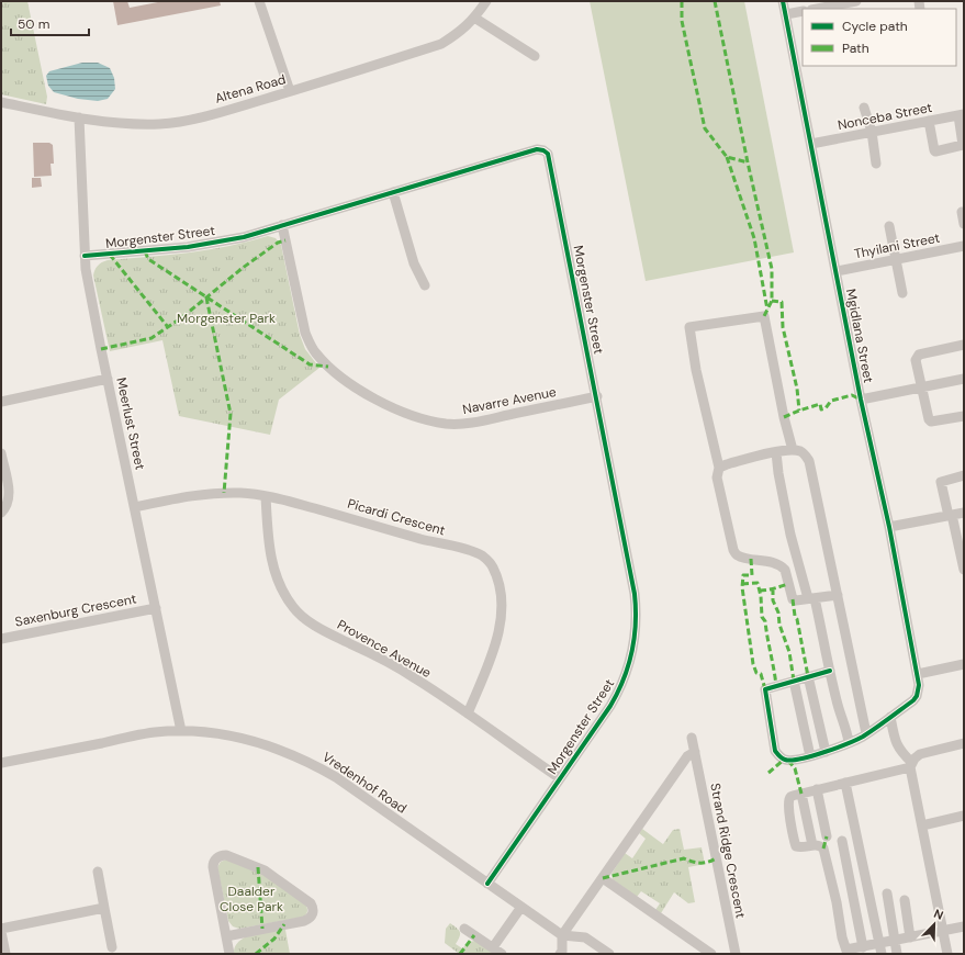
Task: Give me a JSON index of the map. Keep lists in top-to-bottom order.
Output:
{
  "streets": {
    "street": [
      "Altena Road",
      "Nonceba Street",
      "Morgenster Street",
      "Thyilani Street",
      "Mgidlana Street",
      "Navarre Avenue",
      "Meerlust Street",
      "Picardi Crescent",
      "Saxenburg Crescent",
      "Provence Avenue",
      "Vredenhof Road",
      "Strand Ridge Crescent"
    ]
  },
  "crossings": [
    ["Altena Road", "Meerlust Street"],
    ["Nonceba Street", "Mgidlana Street"],
    ["Morgenster Street", "Navarre Avenue"],
    ["Morgenster Street", "Meerlust Street"],
    ["Morgenster Street", "Provence Avenue"],
    ["Morgenster Street", "Vredenhof Road"],
    ["Thyilani Street", "Mgidlana Street"],
    ["Meerlust Street", "Picardi Crescent"],
    ["Meerlust Street", "Saxenburg Crescent"],
    ["Meerlust Street", "Vredenhof Road"],
    ["Picardi Crescent", "Provence Avenue"]
  ],
  "parks": ["Morgenster Park", "Daalder Close Park"],
  "legend": ["Cycle path", "Path"],
  "scale_bar": "50 m",
  "north": "top right"
}
